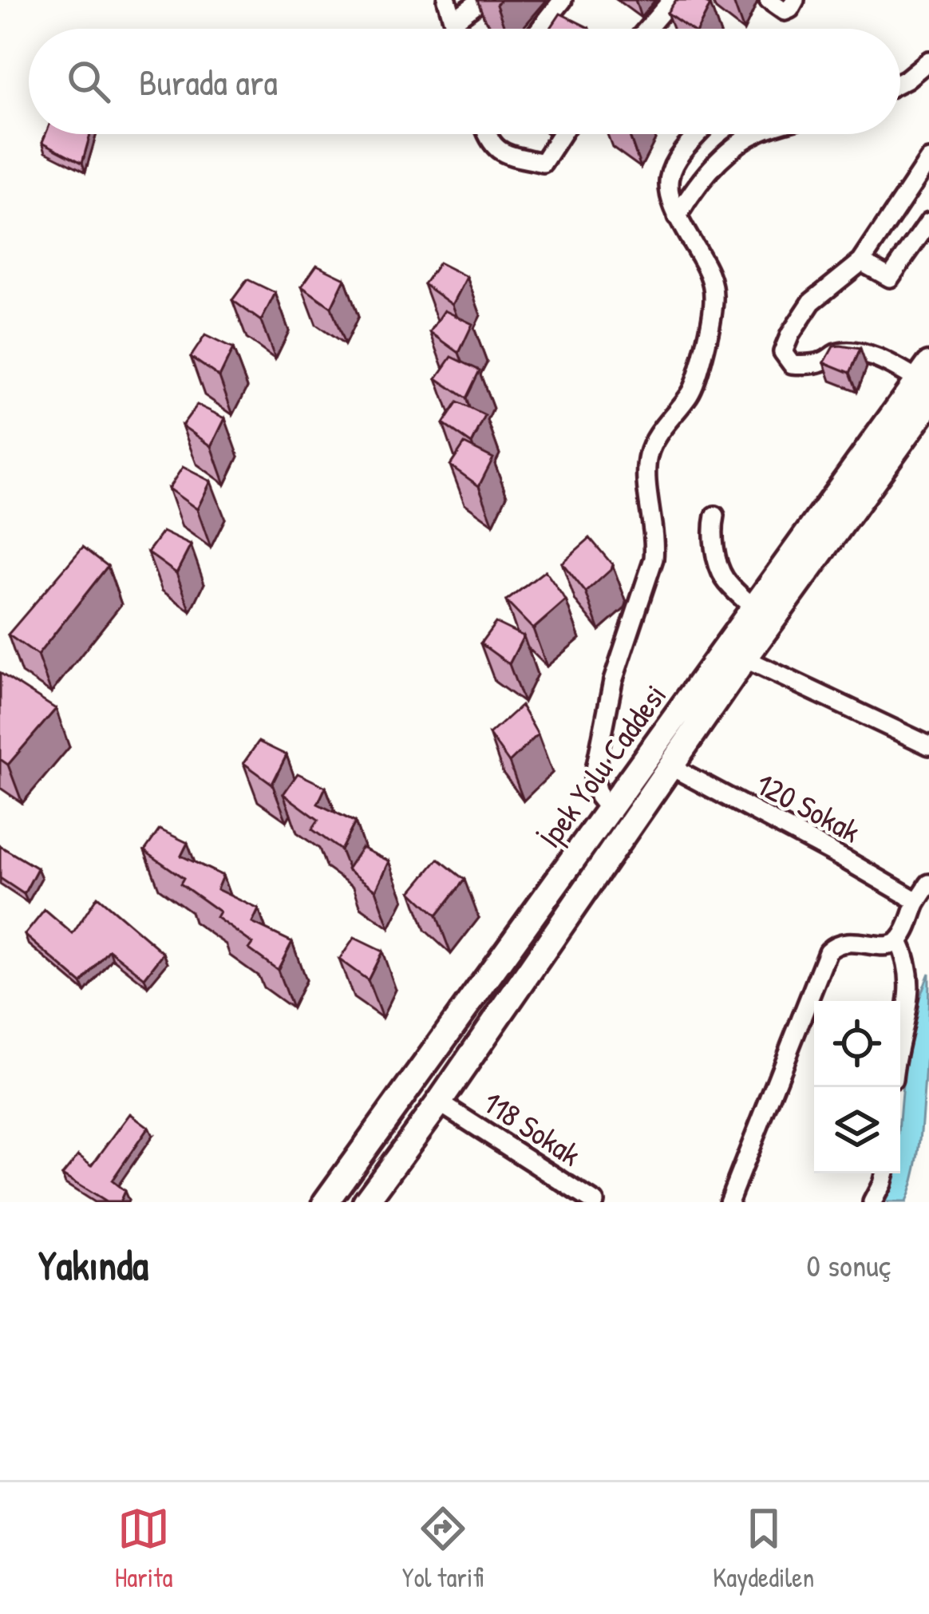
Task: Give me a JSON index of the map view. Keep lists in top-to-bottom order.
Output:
{
  "streets": {
    "highway": ["İpek Yolu Caddesi"],
    "street": ["120 Sokak", "118 Sokak"]
  },
  "crossings": [
    ["İpek Yolu Caddesi", "120 Sokak"],
    ["İpek Yolu Caddesi", "118 Sokak"]
  ],
  "page": {
    "search": "Burada ara",
    "heading": ["Yakında", "0 sonuç"],
    "nav": ["Harita", "Yol tarifi", "Kaydedilen"]
  }
}
